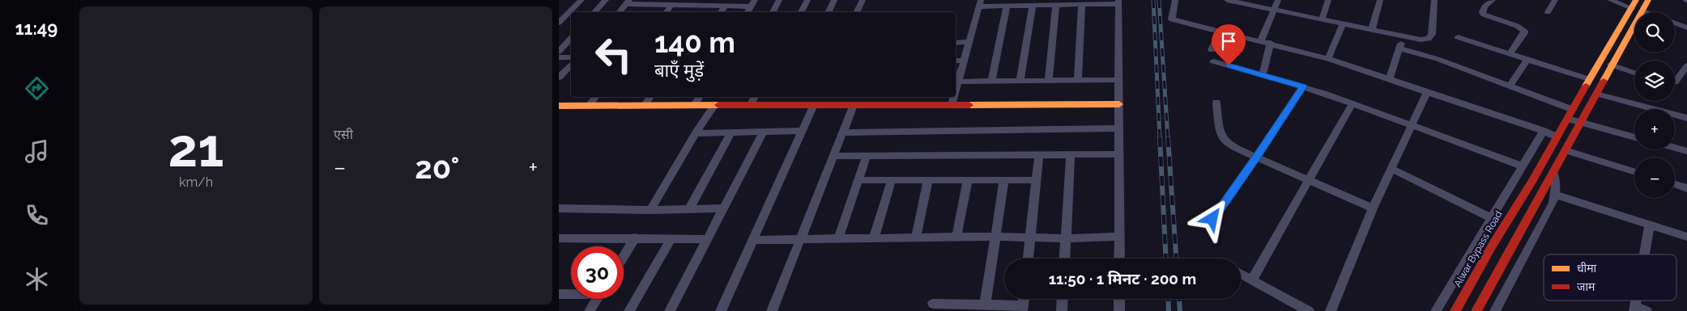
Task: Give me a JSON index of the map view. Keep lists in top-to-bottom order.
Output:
{
  "streets": {
    "main road": ["Alwar Bypass Road"]
  },
  "legend": ["धीमा", "जाम"],
  "page": {
    "tabs": "11:49",
    "tile": [
      ["21", "km/h"],
      "एसी"
    ],
    "map_buttons": ["+", "−"],
    "turn": ["140 m", "बाएँ मुड़ें"],
    "heat": ["−", "20°", "+"],
    "limit": "30",
    "trip": "11:50 · 1 मिनट · 200 m"
  }
}
